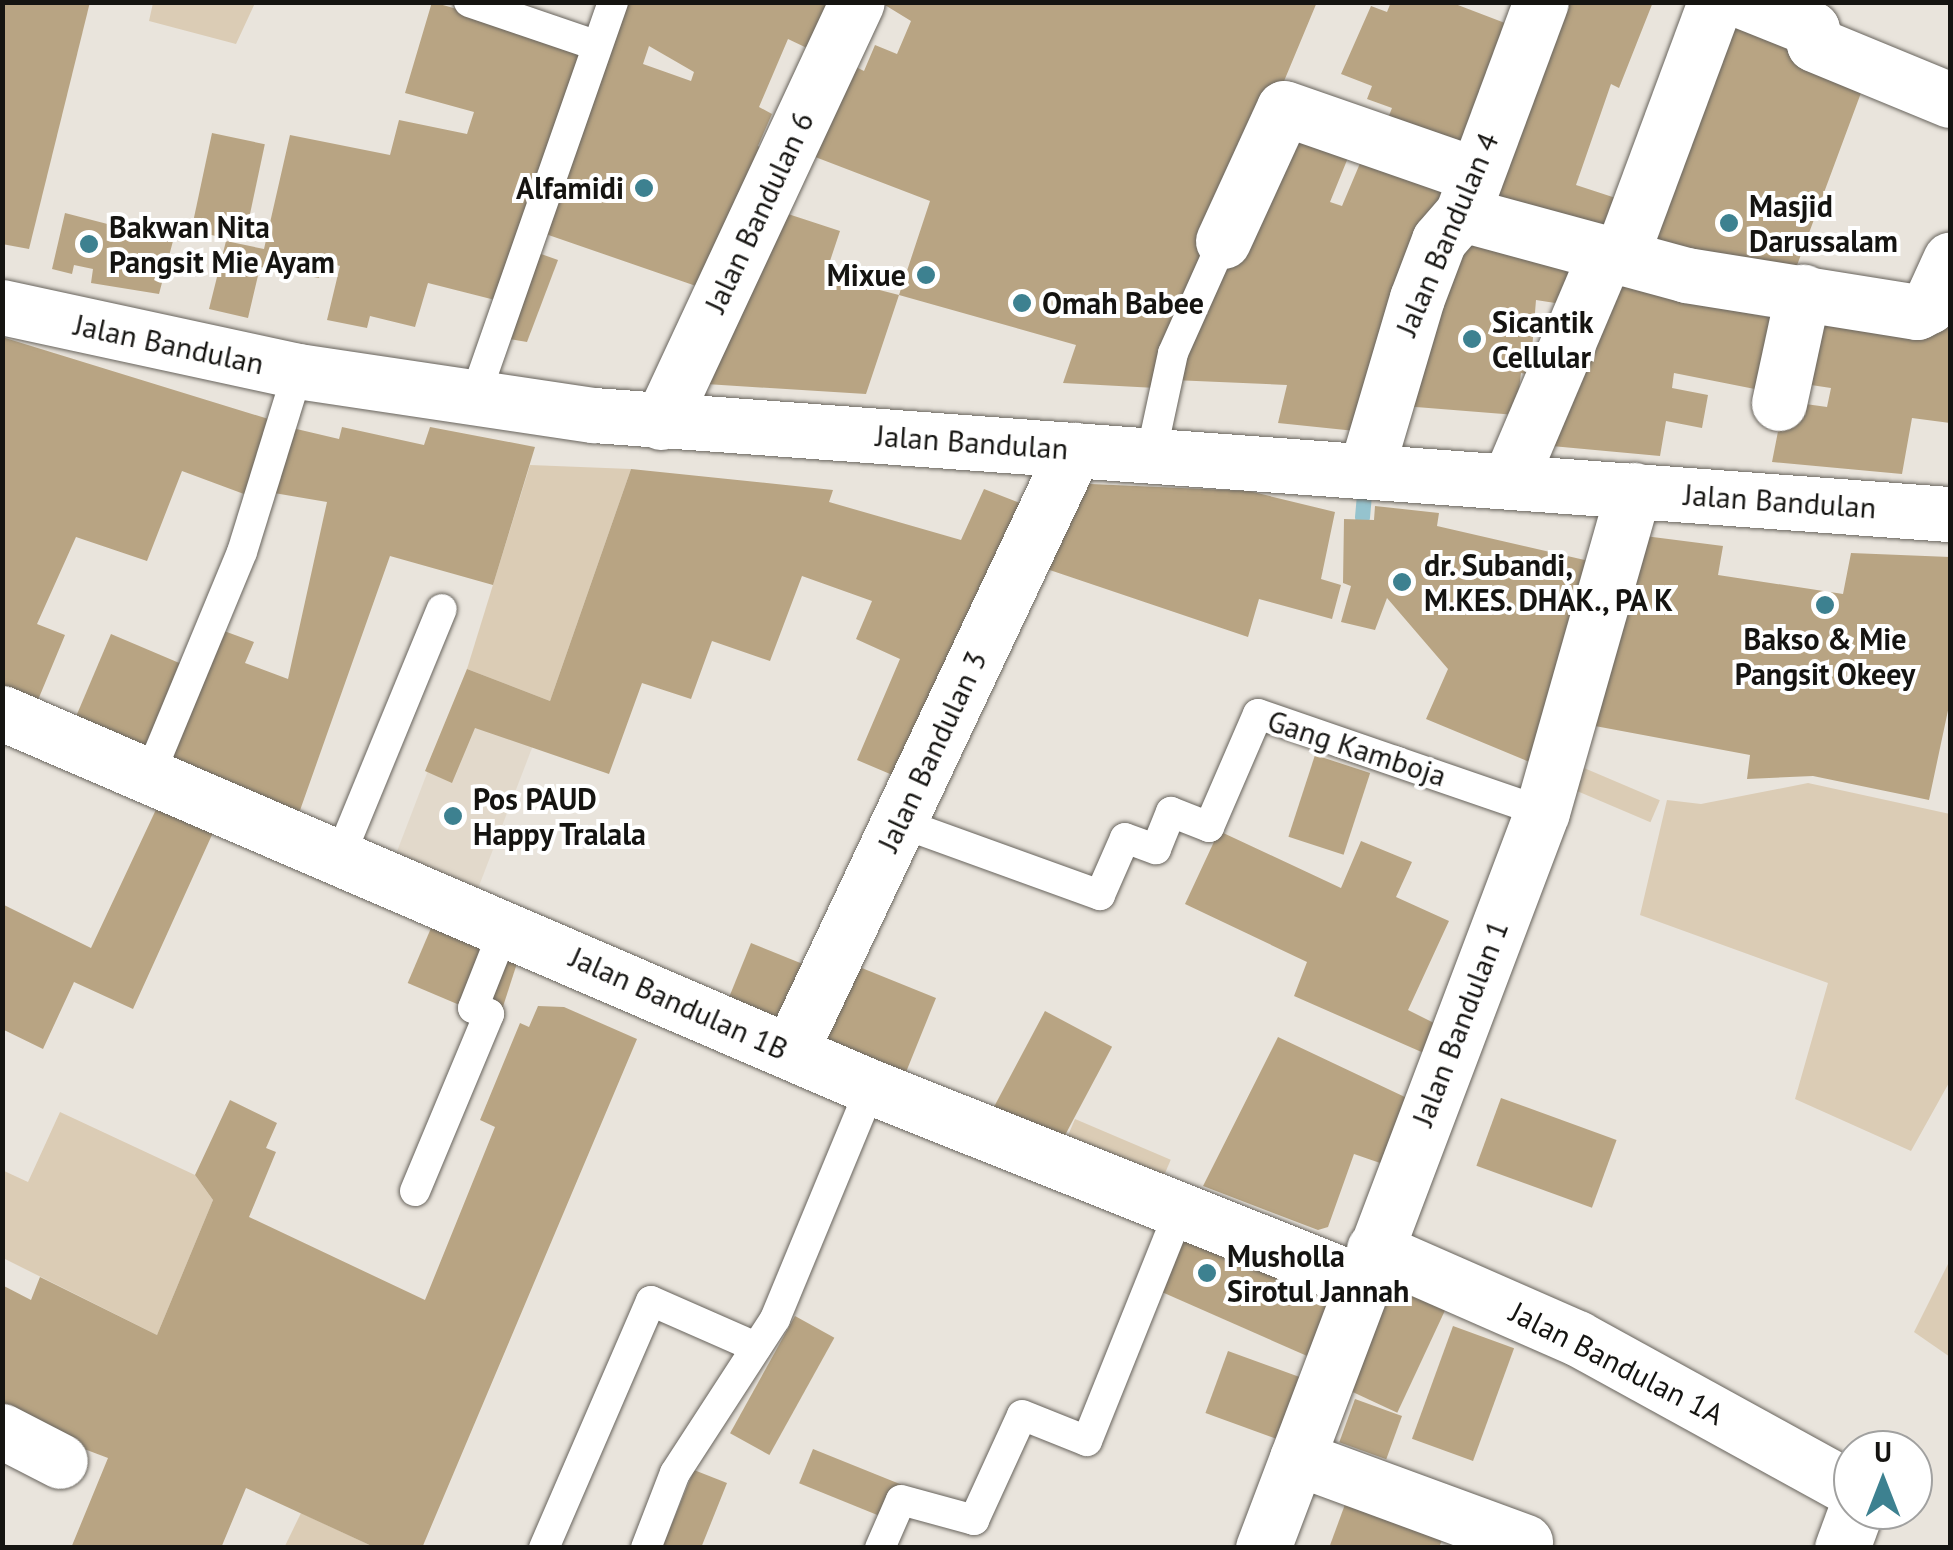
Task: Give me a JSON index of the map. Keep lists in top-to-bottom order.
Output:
{
  "streets": {
    "street": [
      "Jalan Bandulan 6",
      "Jalan Bandulan 4",
      "Jalan Bandulan",
      "Jalan Bandulan 3",
      "Jalan Bandulan 1B",
      "Jalan Bandulan 1",
      "Jalan Bandulan 1A"
    ],
    "lane": ["Gang Kamboja"]
  },
  "crossings": [
    ["Jalan Bandulan 6", "Jalan Bandulan"],
    ["Jalan Bandulan 4", "Jalan Bandulan"],
    ["Jalan Bandulan", "Jalan Bandulan 3"],
    ["Jalan Bandulan", "Jalan Bandulan 1"],
    ["Gang Kamboja", "Jalan Bandulan 3"],
    ["Gang Kamboja", "Jalan Bandulan 1"],
    ["Jalan Bandulan 3", "Jalan Bandulan 1B"],
    ["Jalan Bandulan 1B", "Jalan Bandulan 1"],
    ["Jalan Bandulan 1B", "Jalan Bandulan 1A"],
    ["Jalan Bandulan 1", "Jalan Bandulan 1A"]
  ],
  "places": [
    "Alfamidi",
    "Masjid Darussalam",
    "Bakwan Nita Pangsit Mie Ayam",
    "Mixue",
    "Omah Babee",
    "Sicantik Cellular",
    "dr. Subandi, M.KES. DHAK., PA K",
    "Bakso & Mie Pangsit Okeey",
    "Pos PAUD Happy Tralala",
    "Musholla Sirotul Jannah"
  ],
  "north": "top"
}
